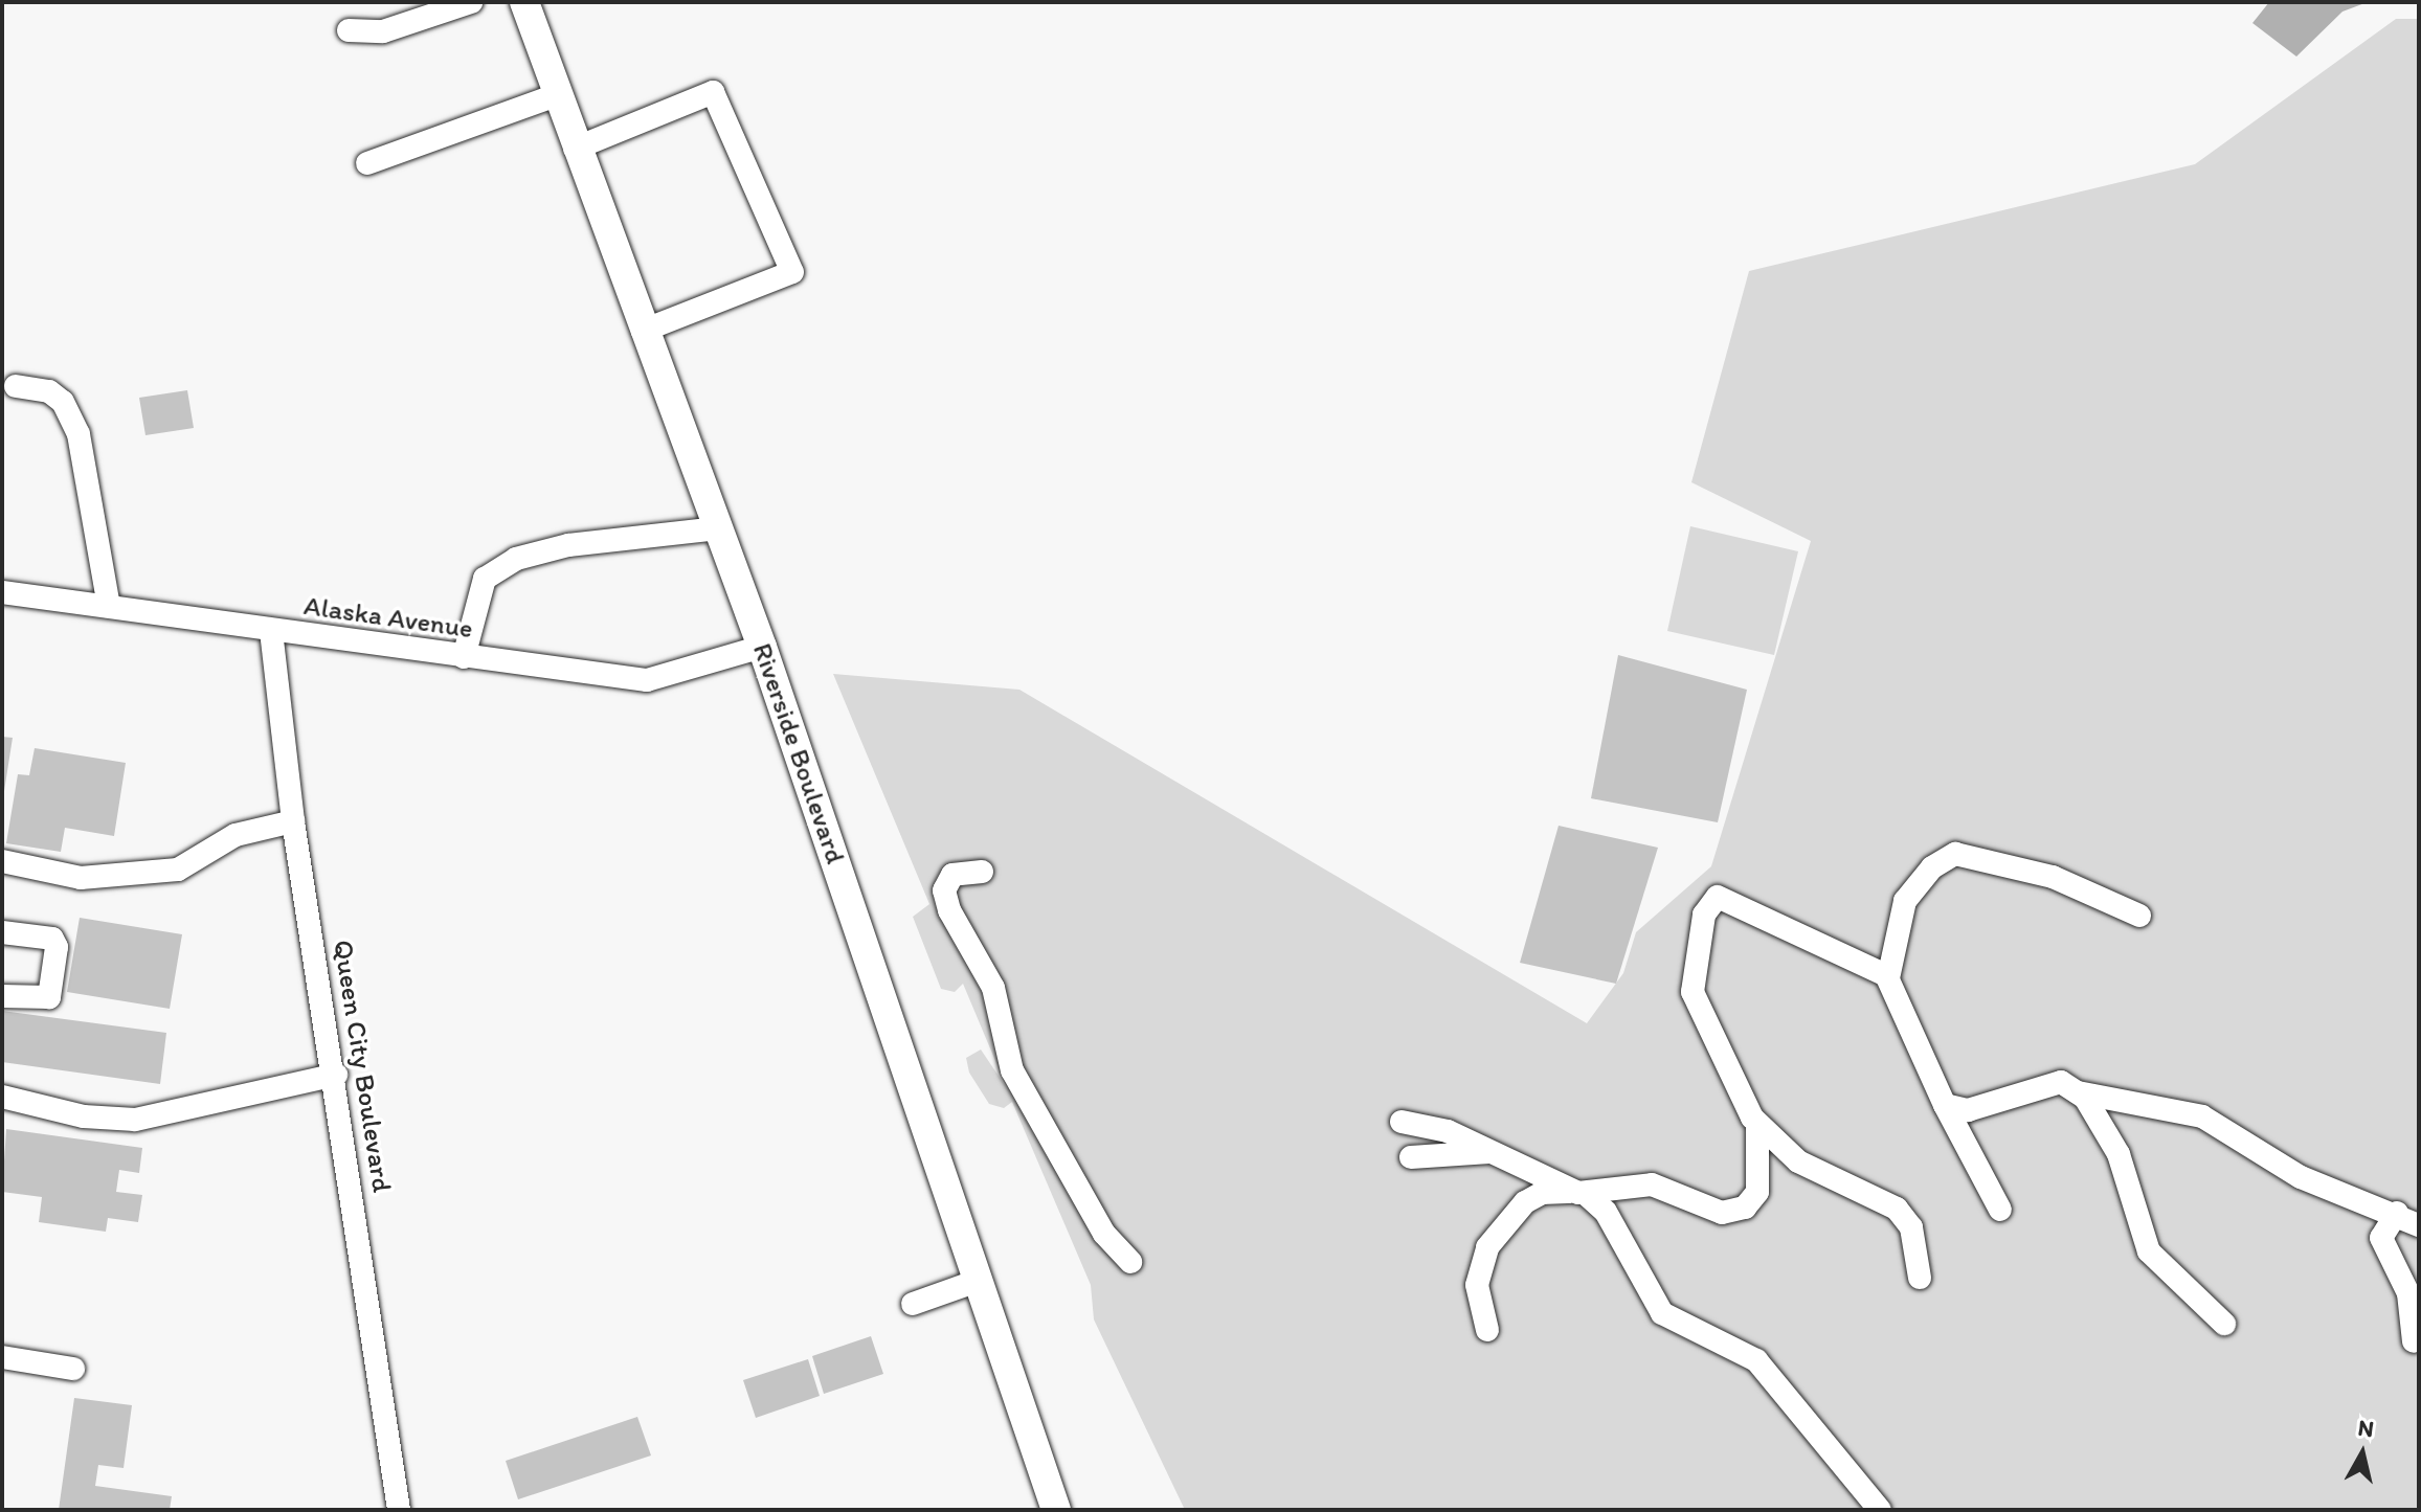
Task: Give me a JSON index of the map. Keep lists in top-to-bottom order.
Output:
{
  "streets": {
    "main road": ["Riverside Boulevard"],
    "street": ["Alaska Avenue", "Queen City Boulevard"]
  },
  "crossings": [
    ["Alaska Avenue", "Riverside Boulevard"],
    ["Alaska Avenue", "Queen City Boulevard"]
  ],
  "north": "top"
}
